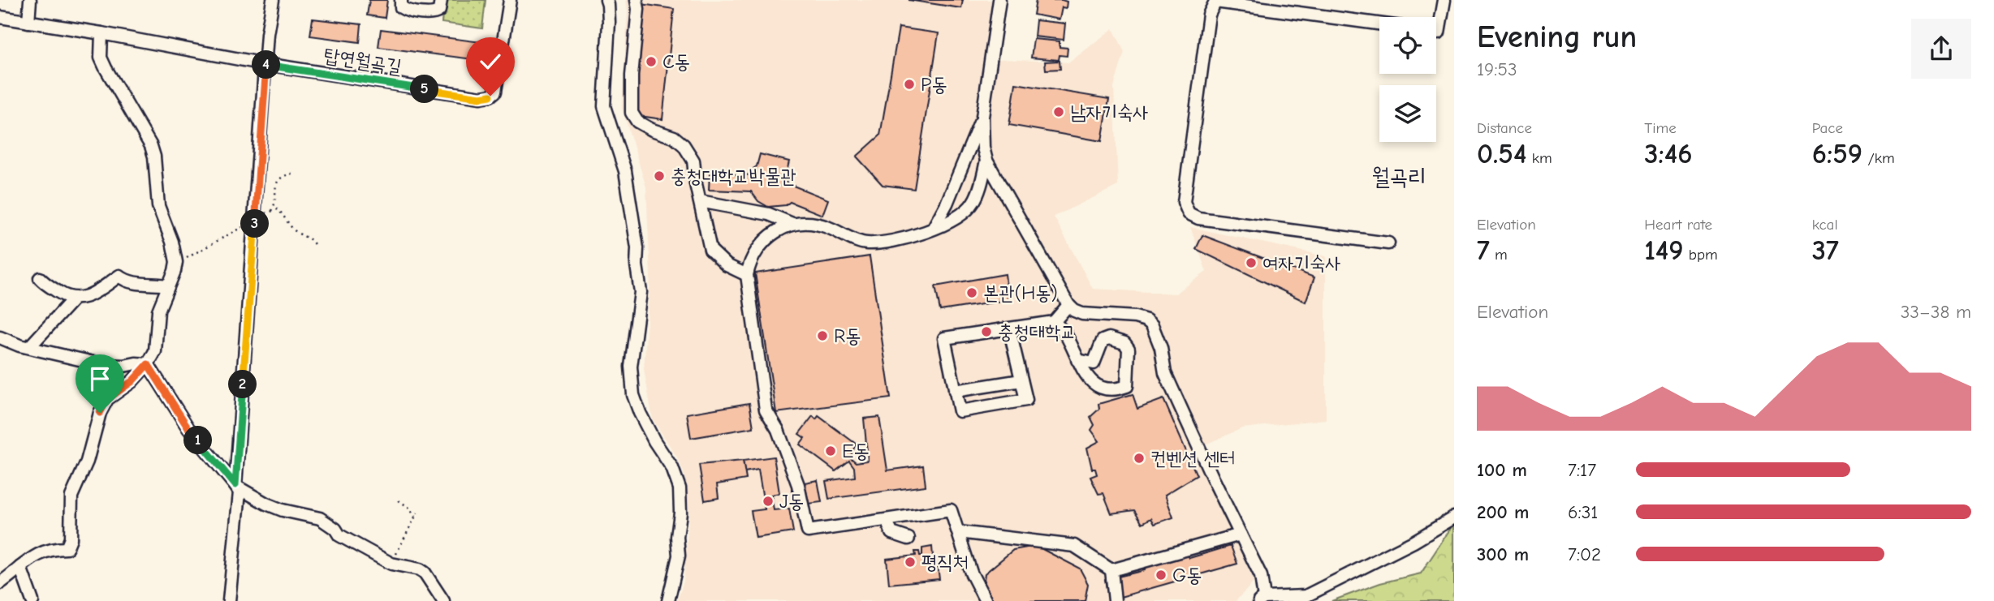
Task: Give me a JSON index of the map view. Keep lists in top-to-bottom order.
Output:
{
  "streets": {
    "street": ["탑연월곡길"]
  },
  "districts": ["월곡리"],
  "places": [
    "C동",
    "P동",
    "남자기숙사",
    "충청대학교박물관",
    "여자기숙사",
    "본관(H동)",
    "충청대학교",
    "R동",
    "E동",
    "컨벤션 센터",
    "J동",
    "평직처",
    "G동"
  ],
  "page": {
    "heading": ["Evening run", "19:53"],
    "pins": [
      "4",
      "5",
      "3",
      "2",
      "1"
    ],
    "stats": [
      ["Distance", "0.54 km"],
      ["Time", "3:46"],
      ["Pace", "6:59 /km"],
      ["Elevation", "7 m"],
      ["Heart rate", "149 bpm"],
      ["kcal", "37"]
    ],
    "chart": ["Elevation", "33–38 m"],
    "list": [
      {
        "name": "100 m",
        "note": "7:17"
      },
      {
        "name": "200 m",
        "note": "6:31"
      },
      {
        "name": "300 m",
        "note": "7:02"
      }
    ]
  }
}
